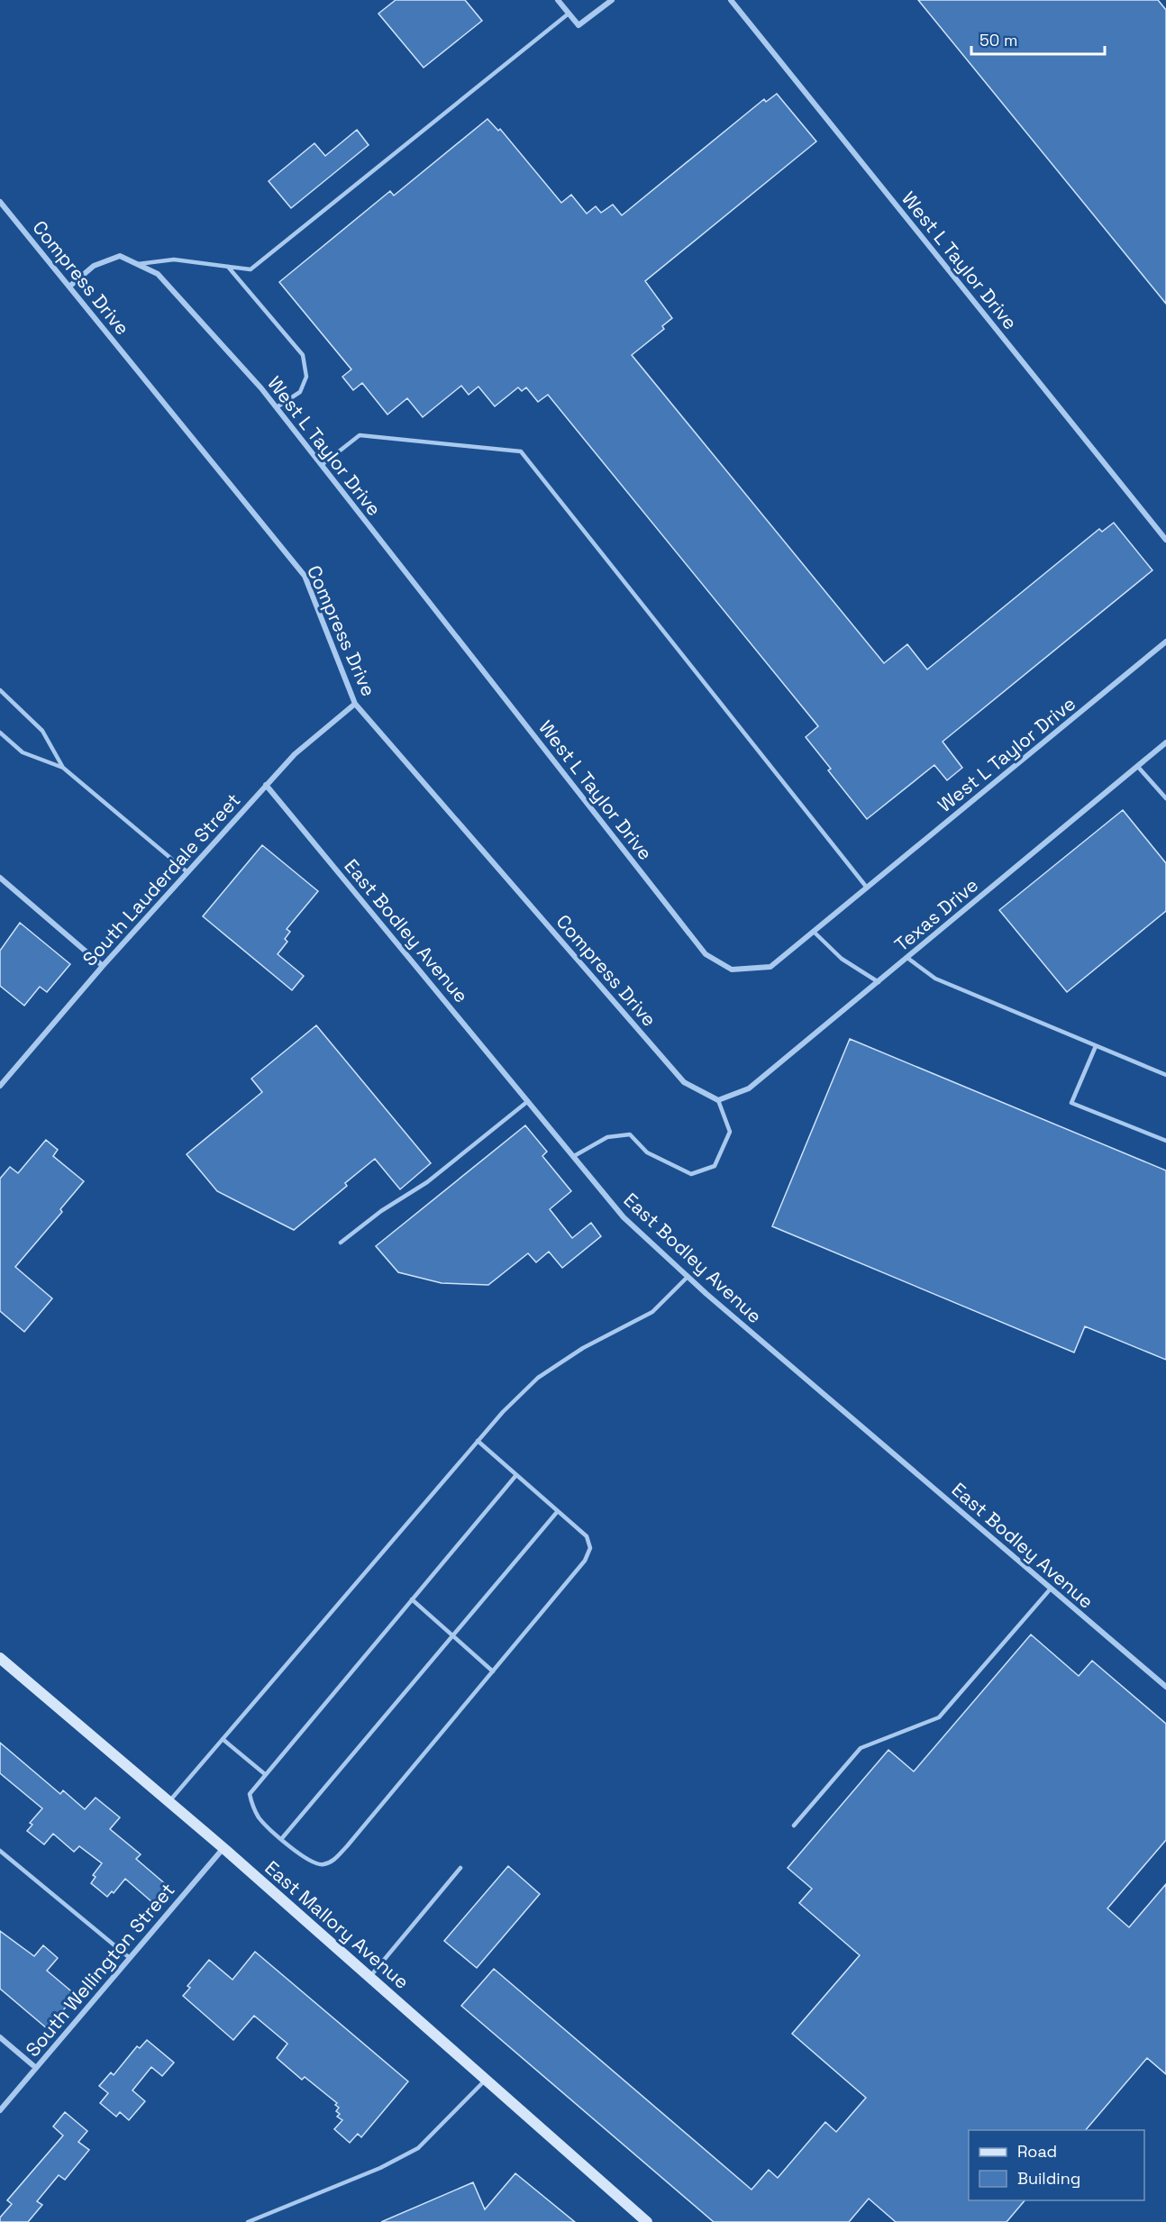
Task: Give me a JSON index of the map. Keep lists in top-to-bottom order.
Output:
{
  "streets": {
    "main road": ["East Mallory Avenue"],
    "street": [
      "West L Taylor Drive",
      "Compress Drive",
      "South Lauderdale Street",
      "Texas Drive",
      "East Bodley Avenue",
      "South Wellington Street"
    ]
  },
  "crossings": [
    ["West L Taylor Drive", "Compress Drive"],
    ["Compress Drive", "South Lauderdale Street"],
    ["Compress Drive", "Texas Drive"],
    ["South Lauderdale Street", "East Bodley Avenue"],
    ["East Mallory Avenue", "South Wellington Street"]
  ],
  "legend": ["Road", "Building"],
  "scale_bar": "50 m"
}
